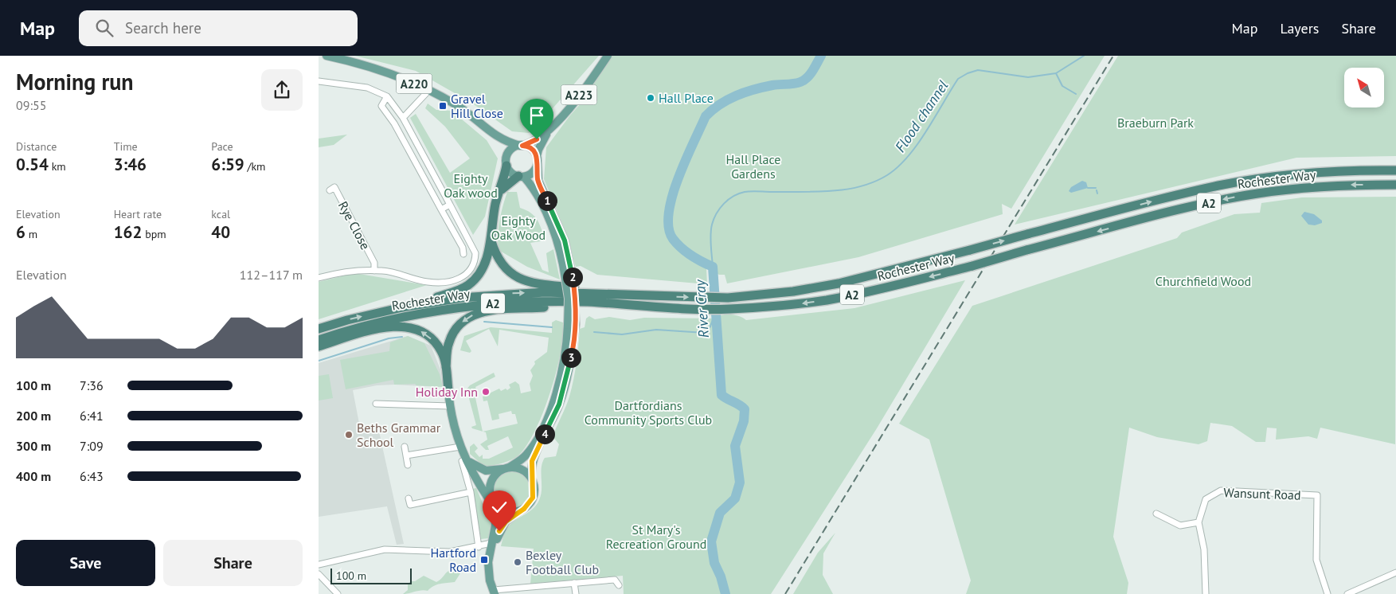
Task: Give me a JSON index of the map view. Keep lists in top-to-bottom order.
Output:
{
  "streets": {
    "highway": ["Rochester Way", "A2"],
    "main road": ["A220", "A223"],
    "street": ["Rye Close", "Wansunt Road"]
  },
  "crossings": [
    ["A220", "A223"],
    ["Rochester Way", "A2"]
  ],
  "water": ["Flood channel", "River Cray"],
  "parks": [
    "Braeburn Park",
    "Hall Place Gardens",
    "Eighty Oak wood",
    "Eighty Oak Wood",
    "Churchfield Wood",
    "Dartfordians Community Sports Club",
    "St Mary's Recreation Ground"
  ],
  "places": {
    "other": [
      "Hall Place",
      "Holiday Inn",
      "Beths Grammar School",
      "Bexley Football Club"
    ],
    "transit": ["Gravel Hill Close", "Hartford Road"]
  },
  "scale_bar": "100 m",
  "north": "top left",
  "page": {
    "header": "Map",
    "search": "Search here",
    "nav": ["Map", "Layers", "Share"],
    "heading": ["Morning run", "09:55"],
    "stats": [
      ["Distance", "0.54 km"],
      ["Time", "3:46"],
      ["Pace", "6:59 /km"],
      ["Elevation", "6 m"],
      ["Heart rate", "162 bpm"],
      ["kcal", "40"]
    ],
    "pins": [
      "1",
      "2",
      "3",
      "4"
    ],
    "chart": ["Elevation", "112–117 m"],
    "list": [
      {
        "name": "100 m",
        "note": "7:36"
      },
      {
        "name": "200 m",
        "note": "6:41"
      },
      {
        "name": "300 m",
        "note": "7:09"
      },
      {
        "name": "400 m",
        "note": "6:43"
      }
    ],
    "buttons": ["Save", "Share"],
    "scale": "100 m"
  }
}
